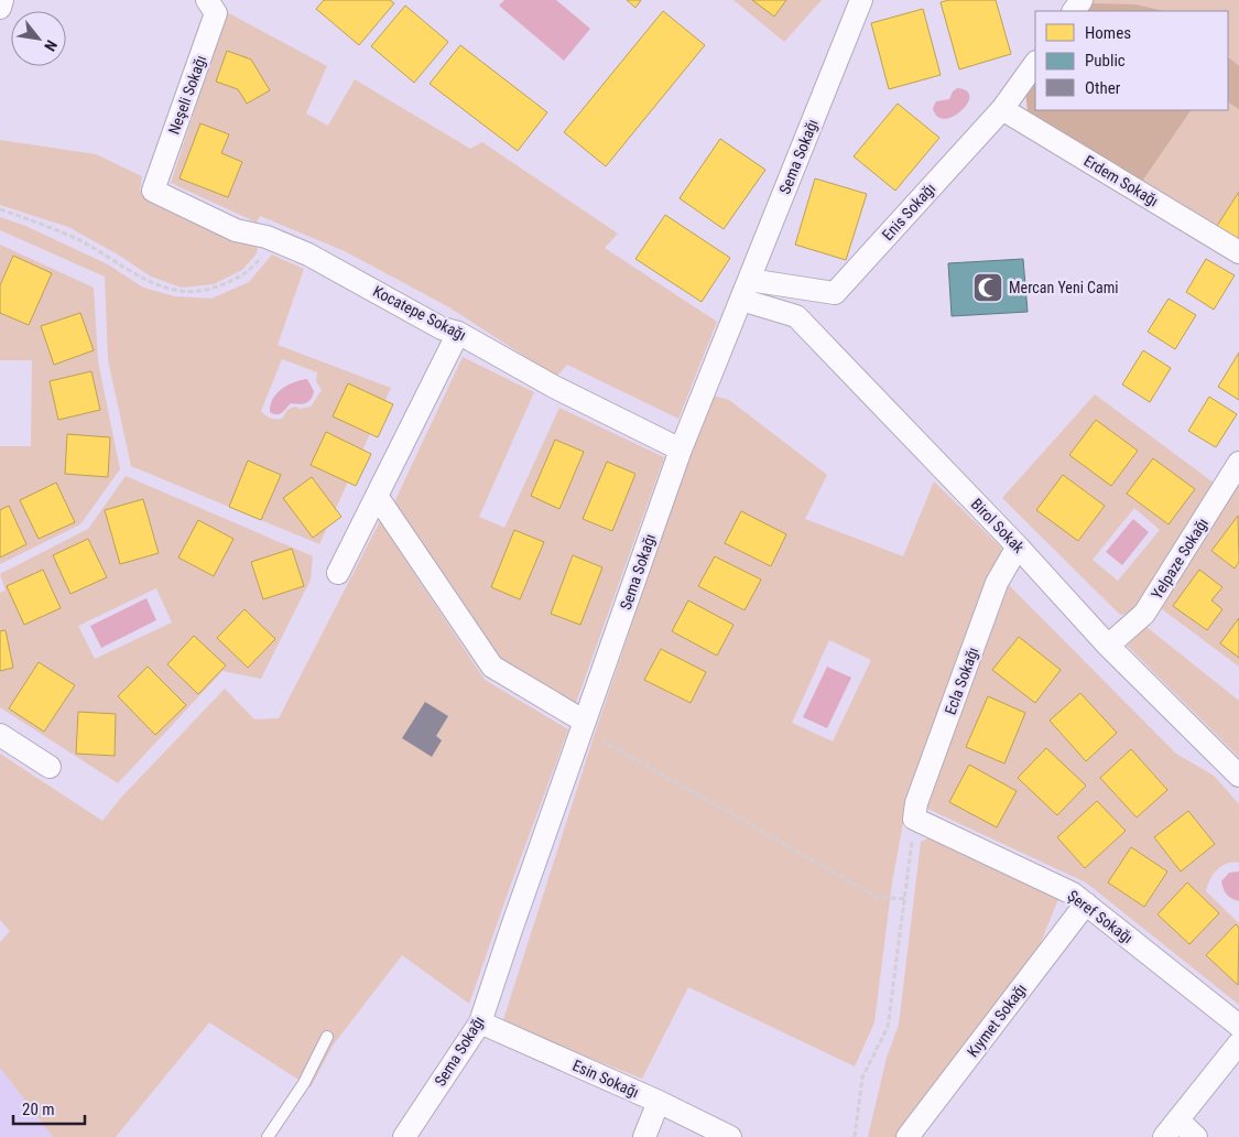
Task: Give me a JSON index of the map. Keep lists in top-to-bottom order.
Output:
{
  "streets": {
    "street": [
      "Neşeli Sokağı",
      "Sema Sokağı",
      "Erdem Sokağı",
      "Enis Sokağı",
      "Kocatepe Sokağı",
      "Birol Sokak",
      "Yelpaze Sokağı",
      "Ecla Sokağı",
      "Şeref Sokağı",
      "Kıymet Sokağı",
      "Esin Sokağı"
    ]
  },
  "crossings": [
    ["Neşeli Sokağı", "Kocatepe Sokağı"],
    ["Sema Sokağı", "Enis Sokağı"],
    ["Sema Sokağı", "Kocatepe Sokağı"],
    ["Sema Sokağı", "Birol Sokak"],
    ["Sema Sokağı", "Esin Sokağı"],
    ["Erdem Sokağı", "Enis Sokağı"],
    ["Enis Sokağı", "Birol Sokak"],
    ["Birol Sokak", "Yelpaze Sokağı"],
    ["Birol Sokak", "Ecla Sokağı"],
    ["Ecla Sokağı", "Şeref Sokağı"],
    ["Şeref Sokağı", "Kıymet Sokağı"]
  ],
  "places": {
    "mosque": ["Mercan Yeni Cami"]
  },
  "legend": ["Homes", "Public", "Other"],
  "scale_bar": "20 m",
  "north": "bottom right"
}
